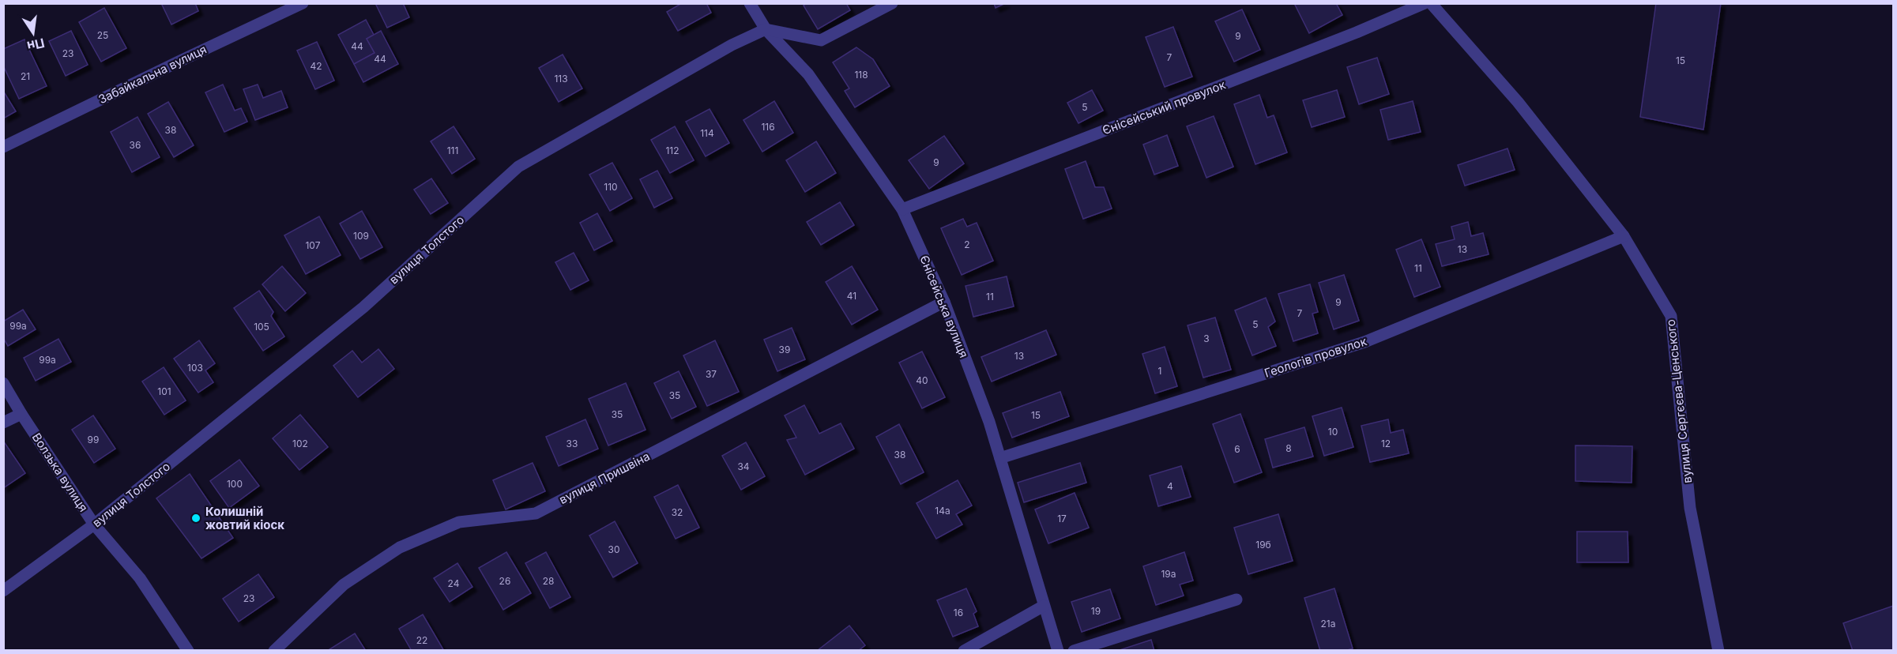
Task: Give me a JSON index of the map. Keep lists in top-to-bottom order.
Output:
{
  "streets": {
    "street": [
      "Забайкальна вулиця",
      "Єнісейський провулок",
      "вулиця Толстого",
      "Єнісейська вулиця",
      "Геологів провулок",
      "вулиця Сергєєва-Ценського",
      "Волзька вулиця",
      "вулиця Пришвіна"
    ]
  },
  "crossings": [
    ["Єнісейський провулок", "Єнісейська вулиця"],
    ["вулиця Толстого", "Єнісейська вулиця"],
    ["вулиця Толстого", "Волзька вулиця"],
    ["Єнісейська вулиця", "Геологів провулок"],
    ["Єнісейська вулиця", "вулиця Пришвіна"],
    ["Геологів провулок", "вулиця Сергєєва-Ценського"]
  ],
  "places": ["Колишній жовтий кіоск"],
  "house_numbers": [
    "25",
    "9",
    "44",
    "23",
    "7",
    "44",
    "15",
    "42",
    "118",
    "21",
    "113",
    "5",
    "116",
    "38",
    "114",
    "36",
    "111",
    "112",
    "9",
    "110",
    "109",
    "2",
    "107",
    "13",
    "11",
    "41",
    "11",
    "9",
    "7",
    "5",
    "99а",
    "105",
    "3",
    "39",
    "13",
    "99а",
    "103",
    "1",
    "37",
    "40",
    "101",
    "35",
    "35",
    "15",
    "10",
    "99",
    "102",
    "33",
    "12",
    "8",
    "6",
    "38",
    "34",
    "100",
    "4",
    "14а",
    "32",
    "17",
    "19б",
    "30",
    "19а",
    "26",
    "28",
    "24",
    "23",
    "19",
    "16",
    "21а",
    "22"
  ],
  "north": "bottom"
}
